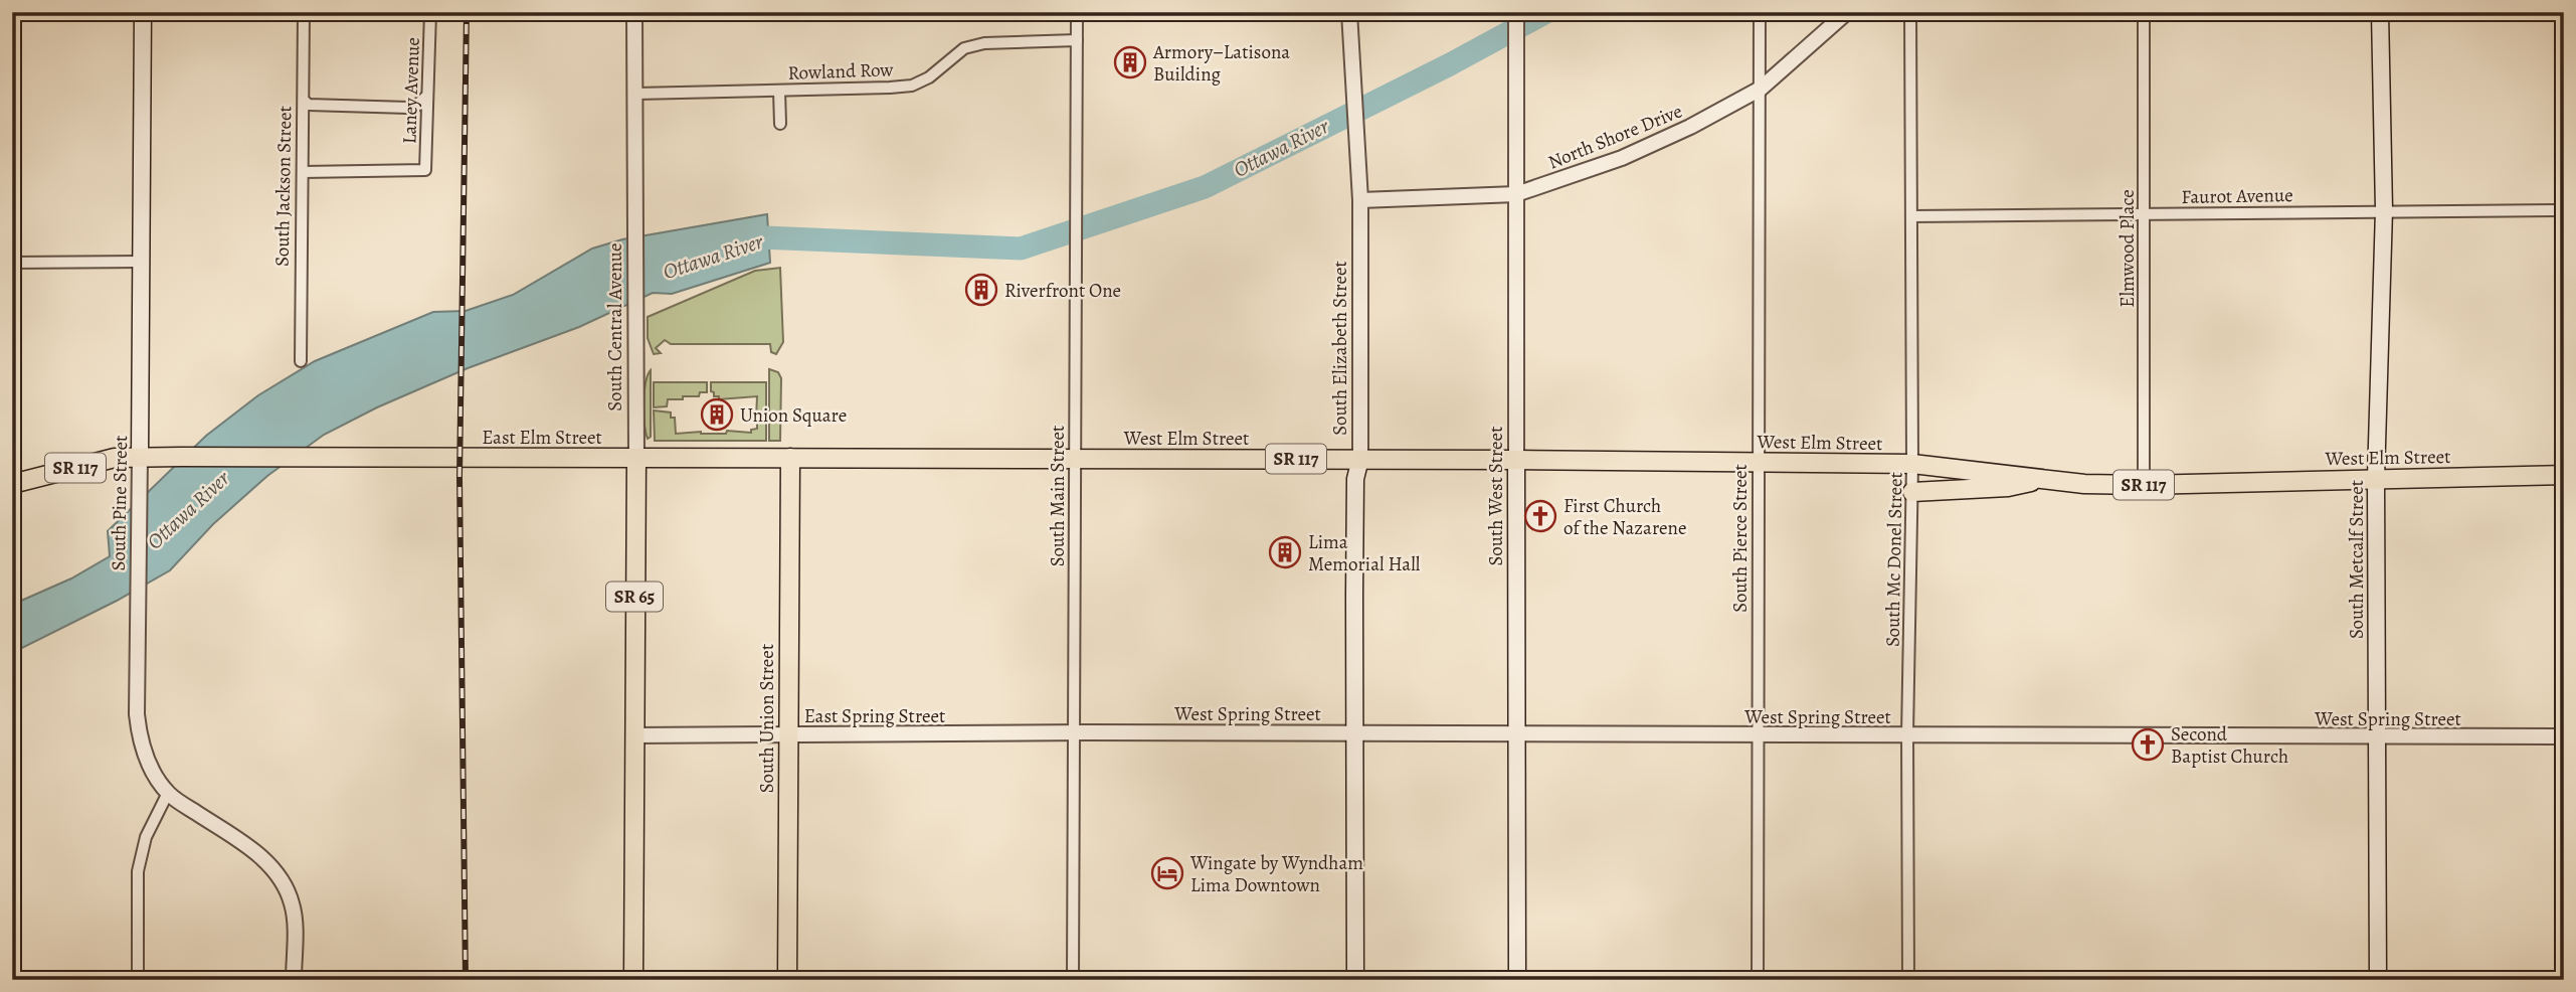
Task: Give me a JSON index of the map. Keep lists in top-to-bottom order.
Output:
{
  "streets": {
    "main road": [
      "South Central Avenue",
      "South Elizabeth Street",
      "East Elm Street",
      "West Elm Street",
      "SR 117",
      "South West Street",
      "South Pine Street",
      "South Metcalf Street",
      "SR 65",
      "South Union Street"
    ],
    "street": [
      "Rowland Row",
      "Laney Avenue",
      "North Shore Drive",
      "South Jackson Street",
      "Faurot Avenue",
      "Elmwood Place",
      "South Main Street",
      "South Pierce Street",
      "South Mc Donel Street",
      "West Spring Street",
      "East Spring Street"
    ]
  },
  "crossings": [
    ["Rowland Row", "South Central Avenue"],
    ["Rowland Row", "South Main Street"],
    ["Laney Avenue", "South Jackson Street"],
    ["North Shore Drive", "South Elizabeth Street"],
    ["North Shore Drive", "South West Street"],
    ["North Shore Drive", "South Pierce Street"],
    ["Faurot Avenue", "Elmwood Place"],
    ["Faurot Avenue", "South Mc Donel Street"],
    ["Faurot Avenue", "South Metcalf Street"],
    ["Elmwood Place", "West Elm Street"],
    ["South Central Avenue", "East Elm Street"],
    ["South Central Avenue", "East Spring Street"],
    ["South Elizabeth Street", "West Elm Street"],
    ["South Elizabeth Street", "West Spring Street"],
    ["East Elm Street", "West Elm Street"],
    ["East Elm Street", "South Main Street"],
    ["East Elm Street", "South Pine Street"],
    ["East Elm Street", "South Union Street"],
    ["West Elm Street", "South Main Street"],
    ["West Elm Street", "South West Street"],
    ["West Elm Street", "South Pierce Street"],
    ["West Elm Street", "South Mc Donel Street"],
    ["West Elm Street", "South Metcalf Street"],
    ["South Main Street", "West Spring Street"],
    ["South Main Street", "East Spring Street"],
    ["South West Street", "West Spring Street"],
    ["South Pierce Street", "West Spring Street"],
    ["South Mc Donel Street", "West Spring Street"],
    ["South Metcalf Street", "West Spring Street"],
    ["West Spring Street", "East Spring Street"],
    ["East Spring Street", "South Union Street"]
  ],
  "water": ["Ottawa River"],
  "places": {
    "building": [
      "Armory–Latisona Building",
      "Riverfront One",
      "Union Square",
      "Lima Memorial Hall"
    ],
    "church": ["First Church of the Nazarene", "Second Baptist Church"],
    "hotel": ["Wingate by Wyndham Lima Downtown"]
  }
}
